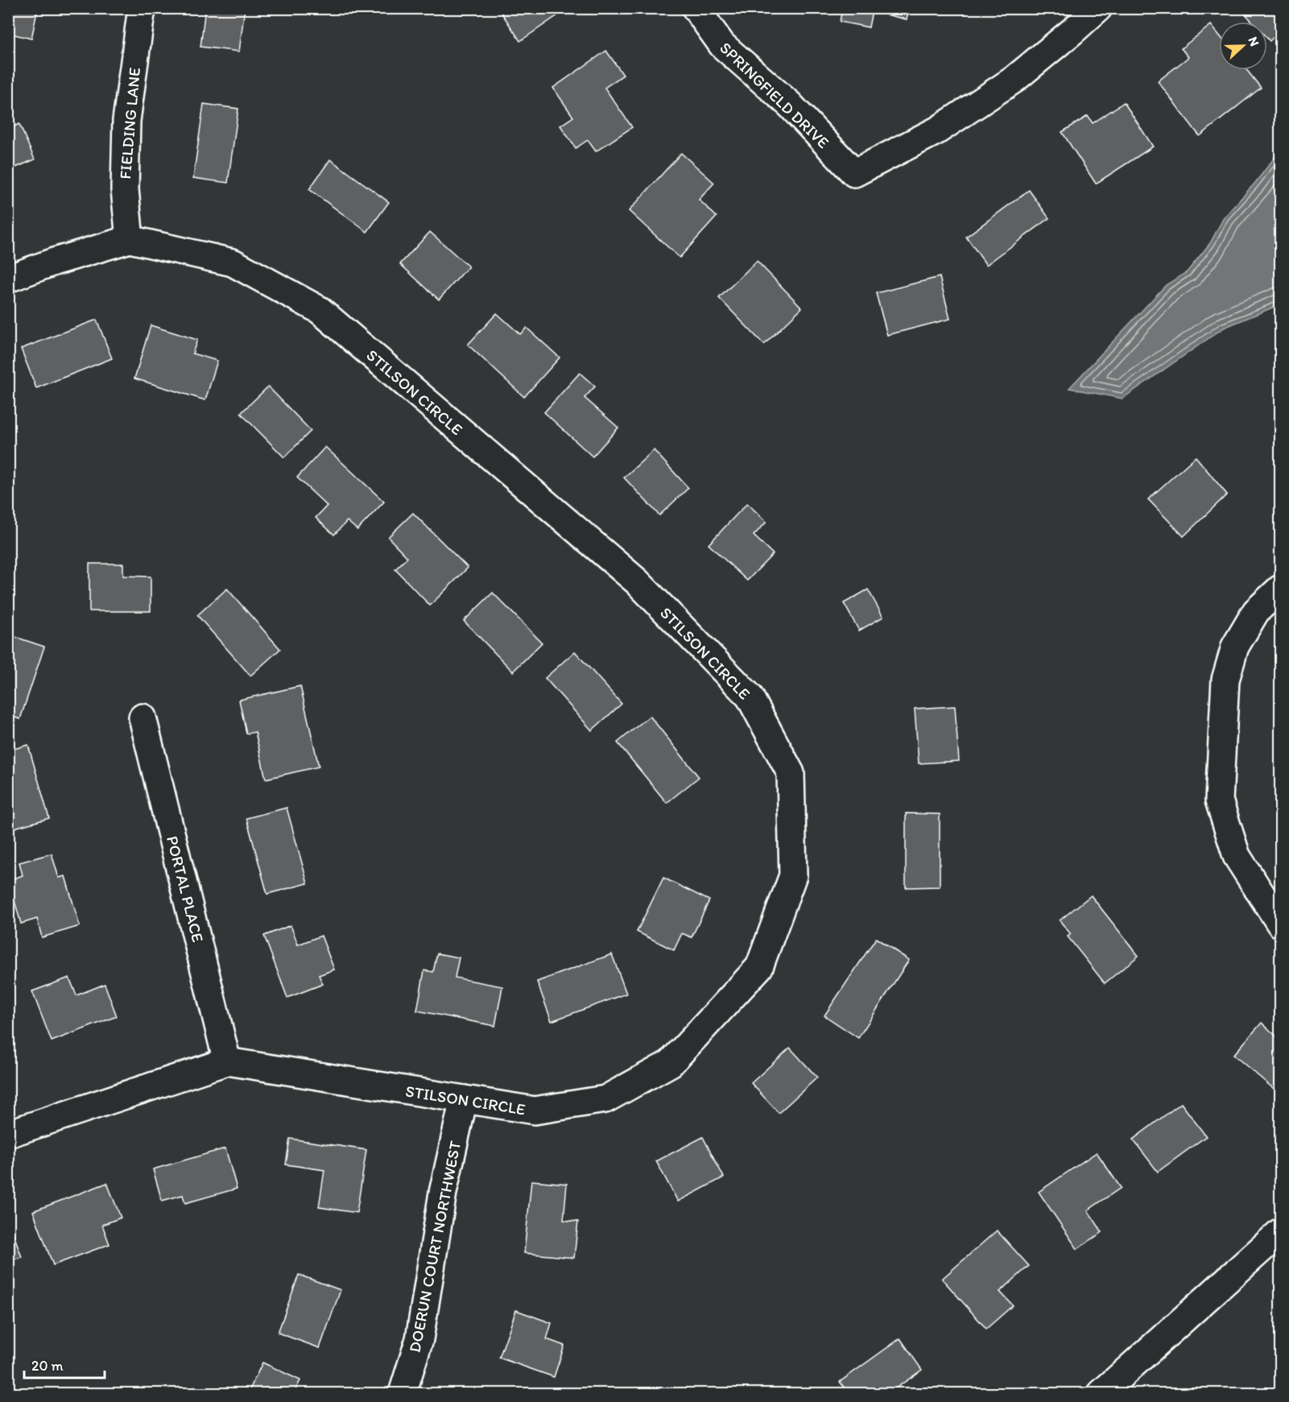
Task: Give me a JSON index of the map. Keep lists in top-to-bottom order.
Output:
{
  "streets": {
    "street": [
      "SPRINGFIELD DRIVE",
      "FIELDING LANE",
      "STILSON CIRCLE",
      "PORTAL PLACE",
      "DOERUN COURT NORTHWEST"
    ]
  },
  "crossings": [
    ["FIELDING LANE", "STILSON CIRCLE"],
    ["STILSON CIRCLE", "PORTAL PLACE"],
    ["STILSON CIRCLE", "DOERUN COURT NORTHWEST"]
  ],
  "scale_bar": "20 m",
  "north": "right"
}
